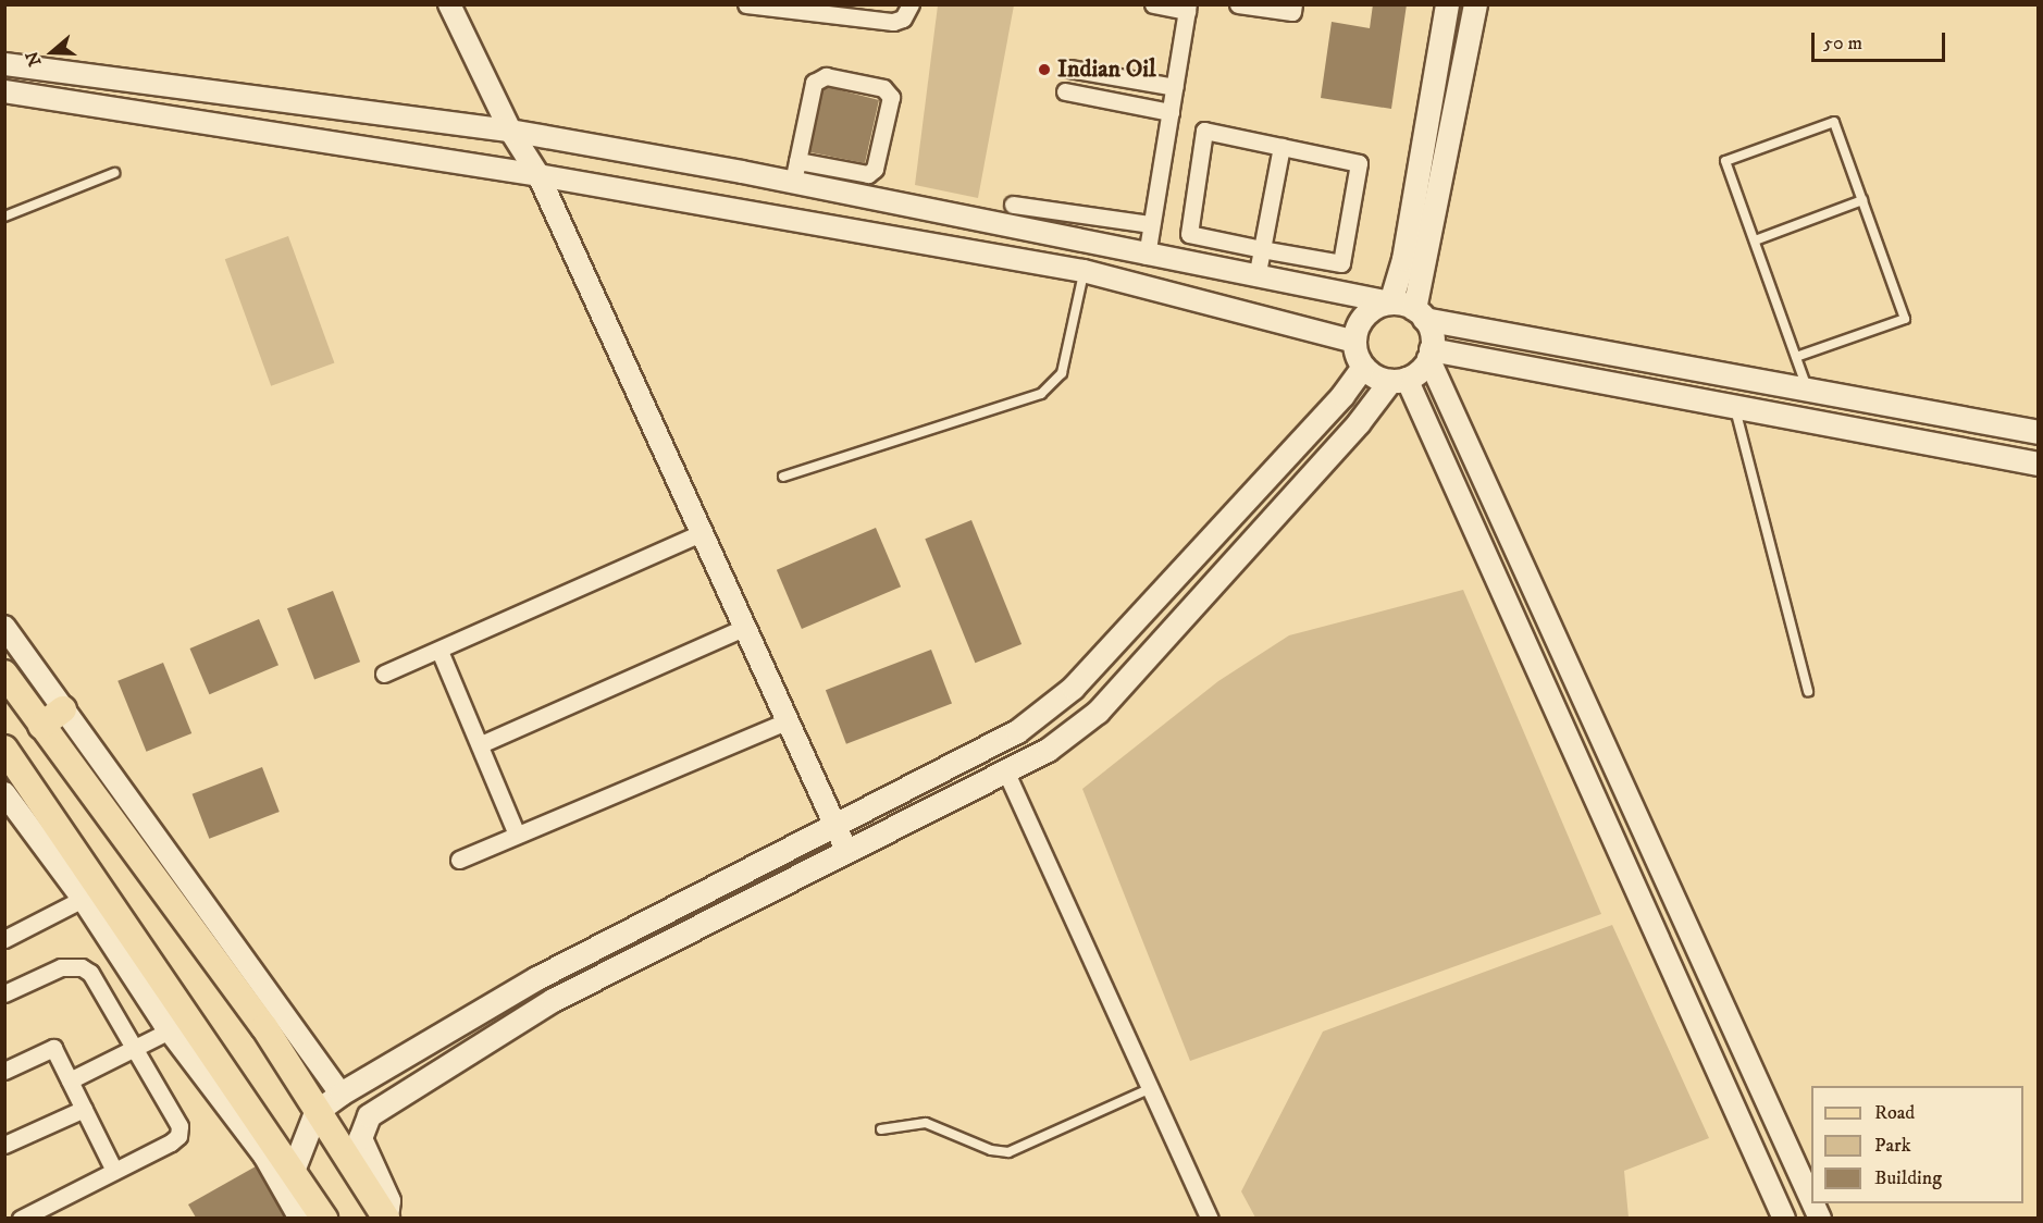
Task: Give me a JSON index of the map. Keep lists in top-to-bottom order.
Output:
{
  "places": ["Indian Oil"],
  "legend": ["Road", "Park", "Building"],
  "scale_bar": "50 m",
  "north": "left"
}
